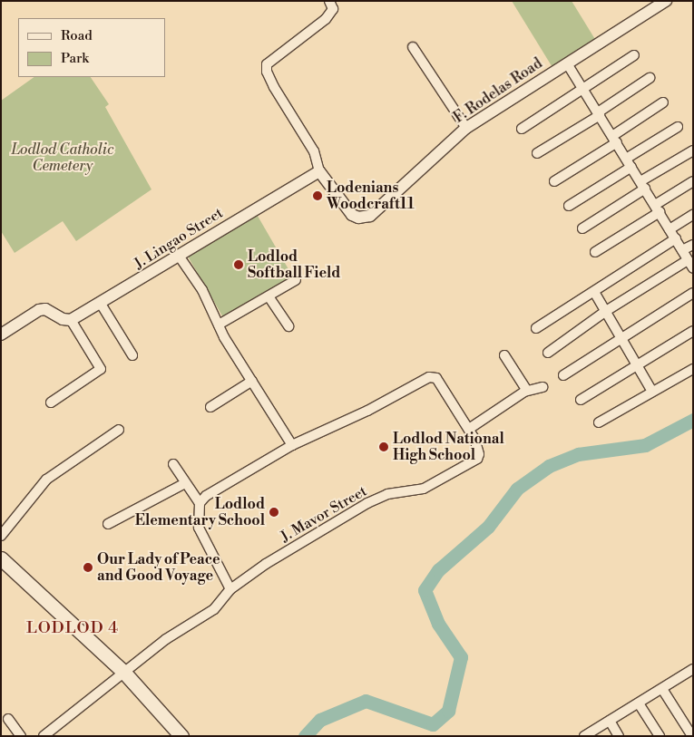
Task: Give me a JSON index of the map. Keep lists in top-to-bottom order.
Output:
{
  "streets": {
    "street": ["F. Rodelas Road", "J. Lingao Street", "J. Mavor Street"]
  },
  "crossings": [
    ["F. Rodelas Road", "J. Lingao Street"]
  ],
  "districts": ["LODLOD 4"],
  "parks": ["Lodlod Catholic Cemetery"],
  "places": [
    "Lodenians Woodcraft11",
    "Lodlod Softball Field",
    "Lodlod National High School",
    "Lodlod Elementary School",
    "Our Lady of Peace and Good Voyage"
  ],
  "legend": ["Road", "Park"]
}
